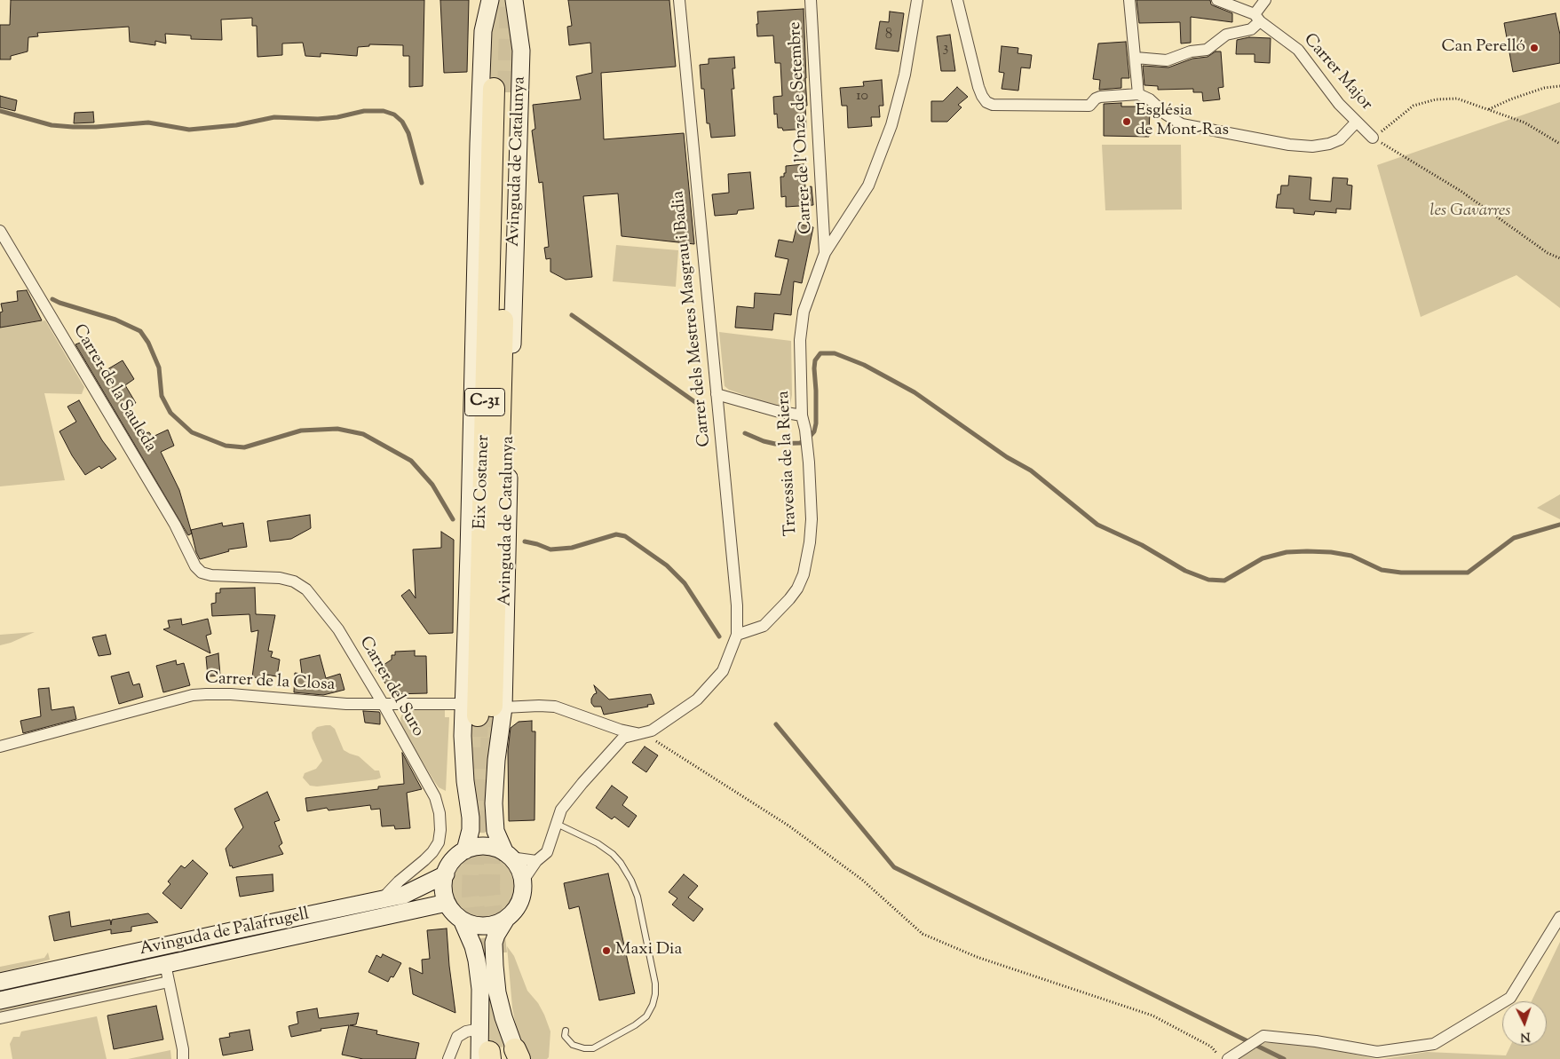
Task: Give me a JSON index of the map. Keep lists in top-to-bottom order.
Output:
{
  "streets": {
    "highway": ["C-31", "Eix Costaner"],
    "main road": ["Avinguda de Catalunya", "Avinguda de Palafrugell"],
    "street": [
      "Carrer Major",
      "Carrer de l'Onze de Setembre",
      "Carrer dels Mestres Masgrau i Badia",
      "Carrer de la Sauleda",
      "Travessia de la Riera",
      "Carrer de la Closa",
      "Carrer del Suro"
    ]
  },
  "crossings": [
    ["Carrer de l'Onze de Setembre", "Travessia de la Riera"],
    ["Avinguda de Catalunya", "Eix Costaner"],
    ["Avinguda de Catalunya", "Carrer de la Closa"],
    ["Avinguda de Catalunya", "Avinguda de Palafrugell"],
    ["Carrer dels Mestres Masgrau i Badia", "Travessia de la Riera"],
    ["Carrer de la Sauleda", "Carrer del Suro"],
    ["Eix Costaner", "Carrer de la Closa"],
    ["Carrer de la Closa", "Carrer del Suro"],
    ["Carrer del Suro", "Avinguda de Palafrugell"]
  ],
  "parks": ["les Gavarres"],
  "places": ["Can Perelló", "Església de Mont-Ras", "Maxi Dia"],
  "house_numbers": ["8", "3", "10"],
  "north": "bottom"
}
